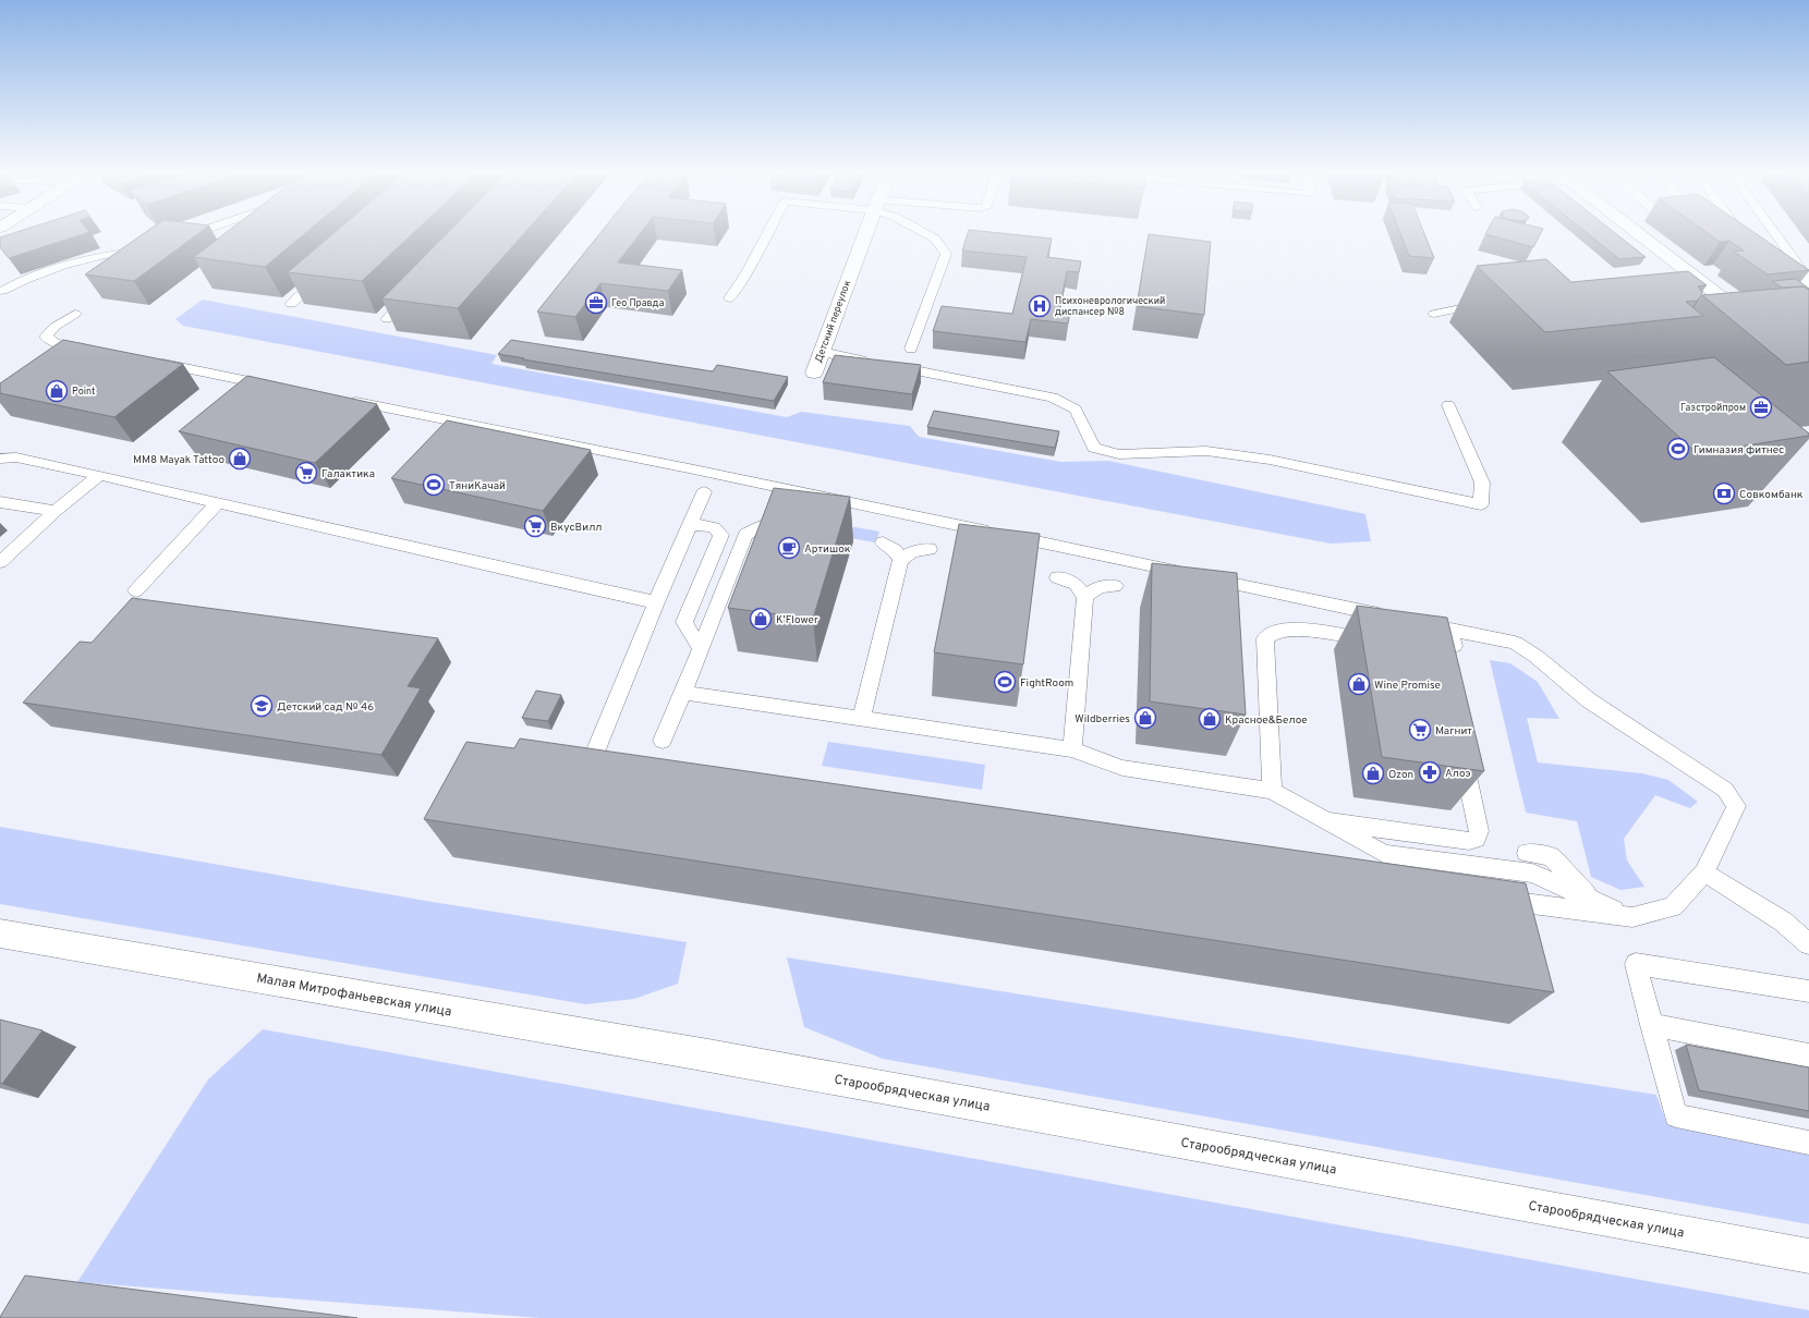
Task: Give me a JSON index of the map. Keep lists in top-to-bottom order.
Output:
{
  "streets": {
    "street": ["Детский переулок", "Малая Митрофаньевская улица", "Старообрядческая улица"]
  },
  "crossings": [
    ["Малая Митрофаньевская улица", "Старообрядческая улица"]
  ],
  "places": {
    "office": ["Гео Правда", "Газстройпром"],
    "hospital": ["Психоневрологический диспансер №8"],
    "shop": [
      "Point",
      "MM8 Mayak Tattoo",
      "K'Flower",
      "Wine Promise",
      "Wildberries",
      "Красное&Белое",
      "Ozon"
    ],
    "sports": ["Гимназия фитнес", "ТяниКачай", "FightRoom"],
    "supermarket": ["Галактика", "ВкусВилл", "Магнит"],
    "bank": ["Совкомбанк"],
    "cafe": ["Артишок"],
    "school or university": ["Детский сад № 46"],
    "pharmacy": ["Алоэ"]
  }
}
